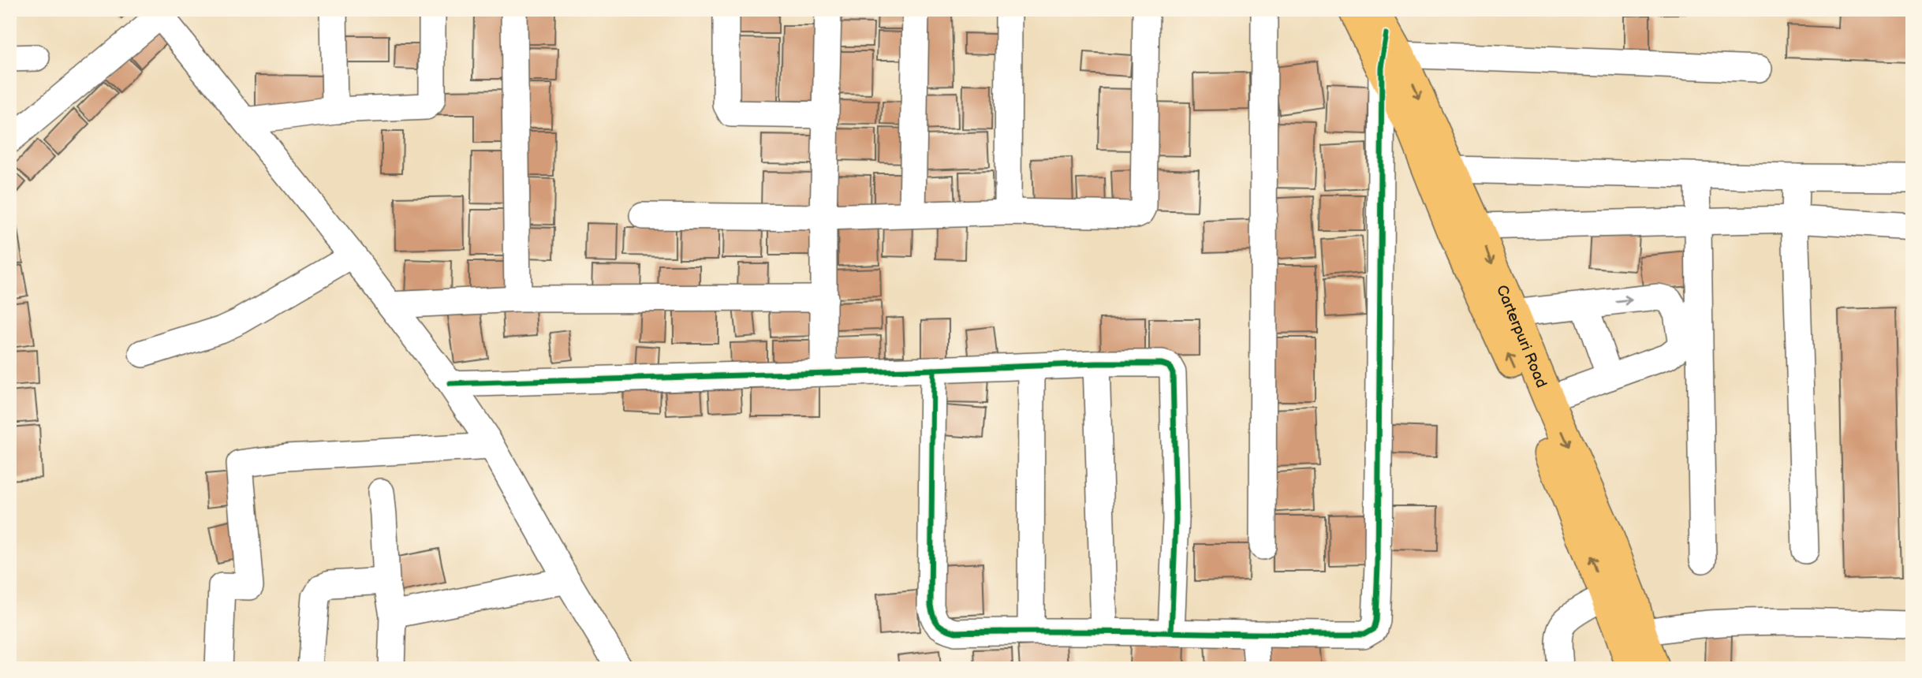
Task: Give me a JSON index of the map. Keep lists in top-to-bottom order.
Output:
{
  "streets": {
    "main road": ["Carterpuri Road"]
  }
}
